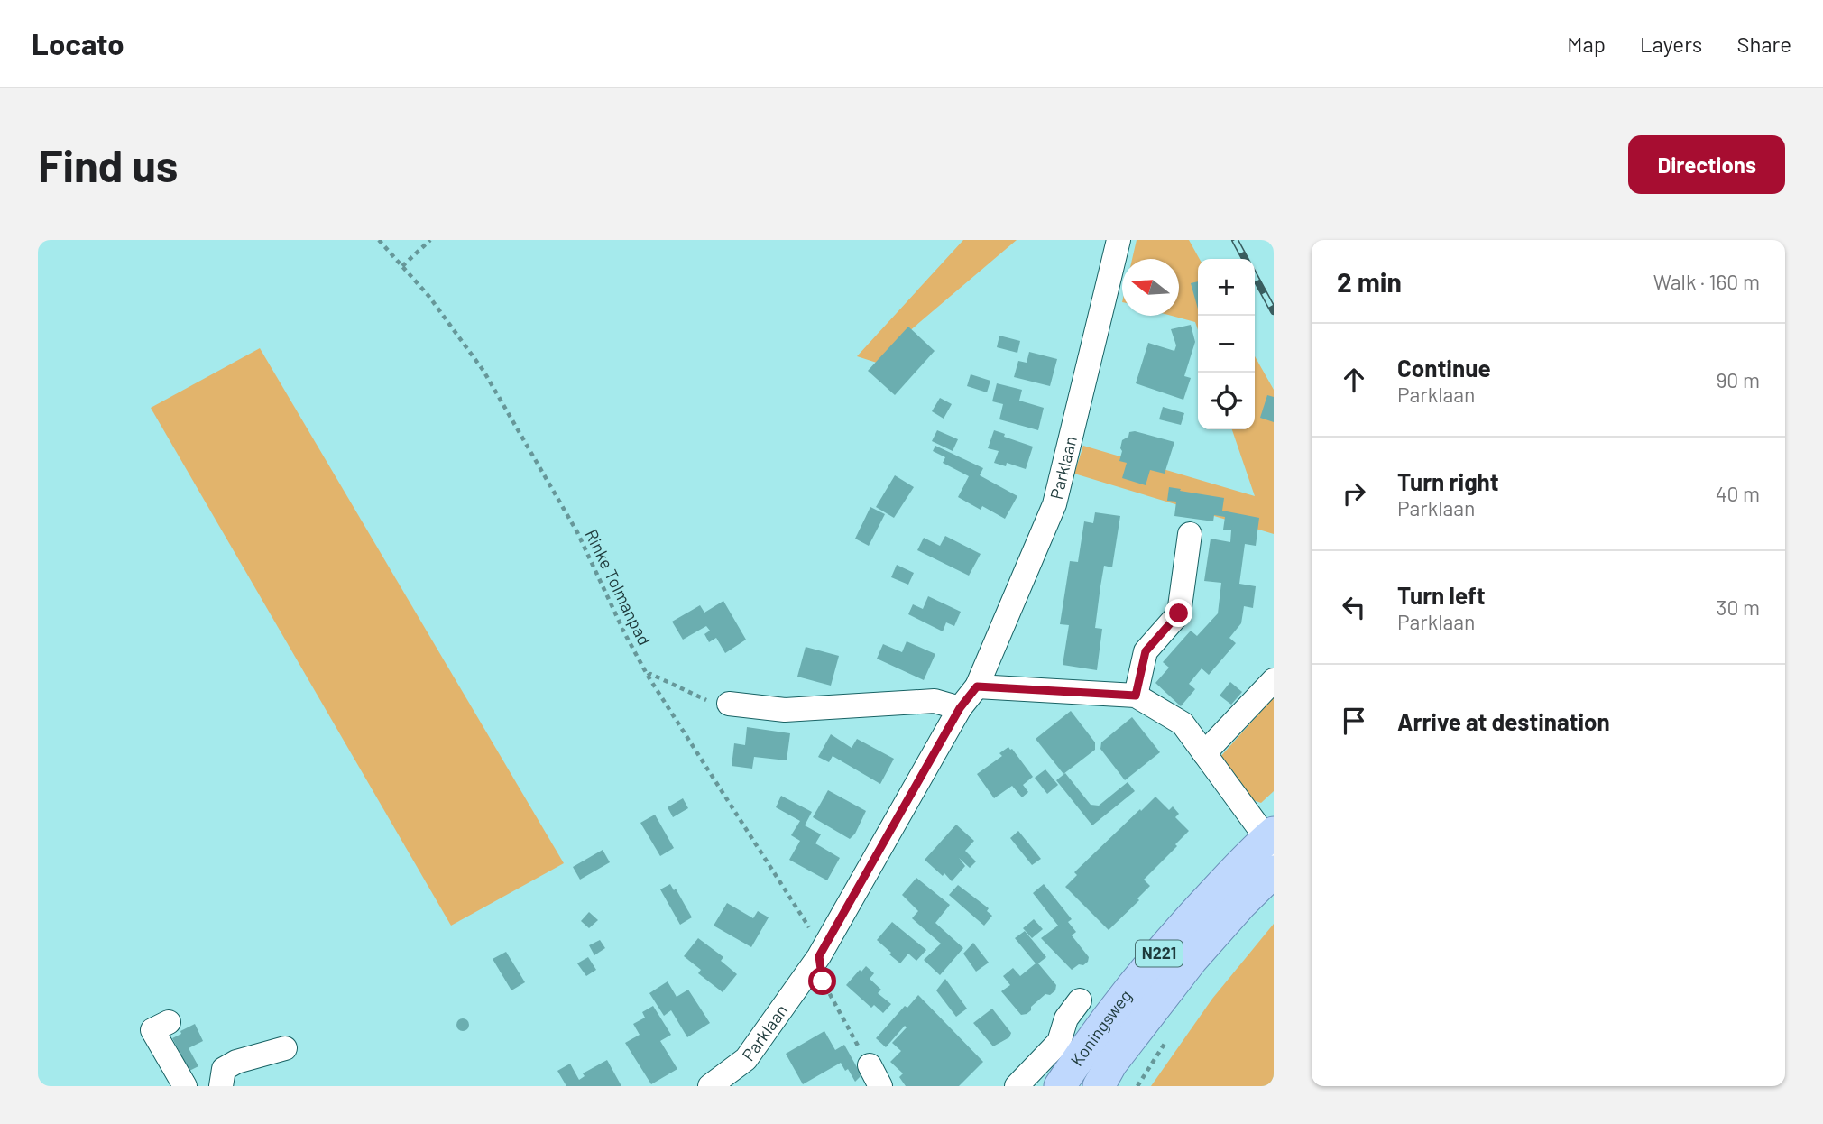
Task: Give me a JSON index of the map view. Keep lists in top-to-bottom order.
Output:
{
  "streets": {
    "main road": ["N221", "Koningsweg"],
    "street": ["Parklaan"],
    "path": ["Rinke Tolmanpad"]
  },
  "crossings": [
    ["Parklaan", "Rinke Tolmanpad"]
  ],
  "north": "left",
  "page": {
    "header": "Locato",
    "nav": ["Map", "Layers", "Share"],
    "buttons": "Directions",
    "title": "Find us",
    "heading": ["2 min", "Walk · 160 m"],
    "map_buttons": ["+", "−"],
    "list": [
      ["Continue", "Parklaan", "90 m"],
      ["Turn right", "Parklaan", "40 m"],
      ["Turn left", "Parklaan", "30 m"],
      "Arrive at destination"
    ]
  }
}
